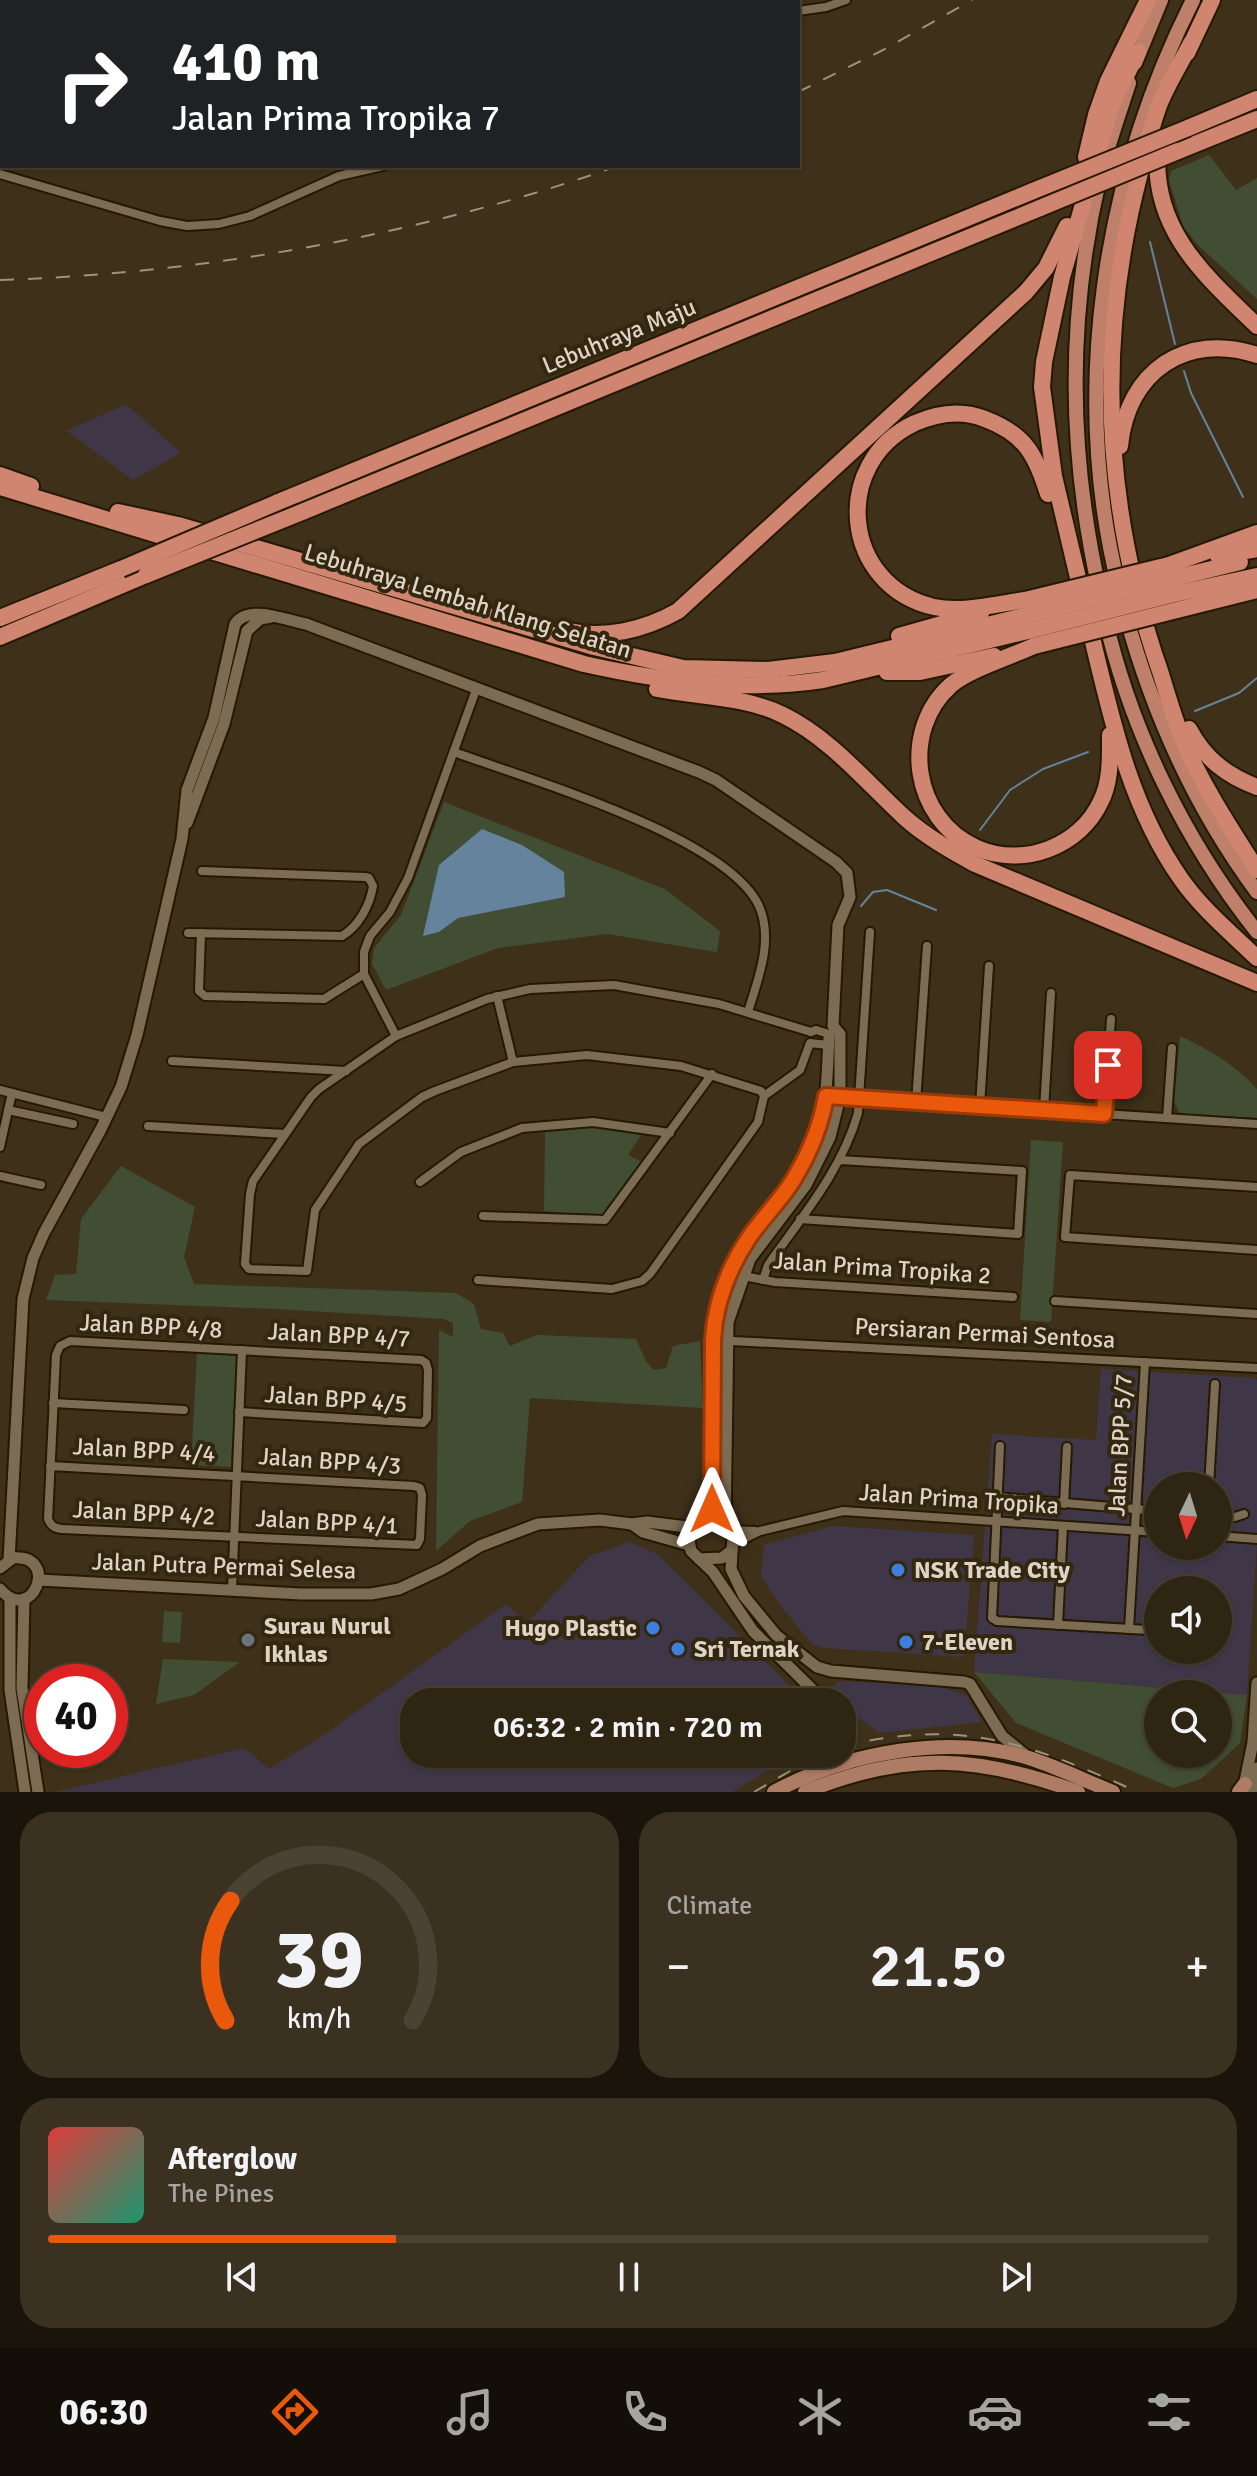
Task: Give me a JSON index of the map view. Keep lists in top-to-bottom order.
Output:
{
  "streets": {
    "highway": ["Lebuhraya Maju", "Lebuhraya Lembah Klang Selatan"],
    "street": [
      "Jalan Prima Tropika 2",
      "Jalan BPP 4/8",
      "Persiaran Permai Sentosa",
      "Jalan BPP 4/7",
      "Jalan BPP 4/5",
      "Jalan BPP 5/7",
      "Jalan BPP 4/4",
      "Jalan BPP 4/3",
      "Jalan Prima Tropika",
      "Jalan BPP 4/2",
      "Jalan BPP 4/1",
      "Jalan Putra Permai Selesa"
    ]
  },
  "crossings": [
    ["Jalan BPP 4/8", "Jalan BPP 4/7"],
    ["Persiaran Permai Sentosa", "Jalan BPP 5/7"],
    ["Jalan BPP 4/7", "Jalan BPP 4/5"],
    ["Jalan BPP 5/7", "Jalan Prima Tropika"],
    ["Jalan BPP 4/4", "Jalan BPP 4/3"],
    ["Jalan BPP 4/4", "Jalan BPP 4/2"],
    ["Jalan BPP 4/3", "Jalan BPP 4/1"],
    ["Jalan Prima Tropika", "Jalan Putra Permai Selesa"],
    ["Jalan BPP 4/2", "Jalan BPP 4/1"]
  ],
  "places": [
    "NSK Trade City",
    "Hugo Plastic",
    "Surau Nurul Ikhlas",
    "7-Eleven",
    "Sri Ternak"
  ],
  "north": "bottom",
  "page": {
    "turn": ["410 m", "Jalan Prima Tropika 7"],
    "limit": "40",
    "trip": "06:32 · 2 min · 720 m",
    "tile": "Climate",
    "heat": ["−", "21.5°", "+"],
    "song": ["Afterglow", "The Pines"],
    "tabs": "06:30",
    "gauge": ["39", "km/h"]
  }
}
